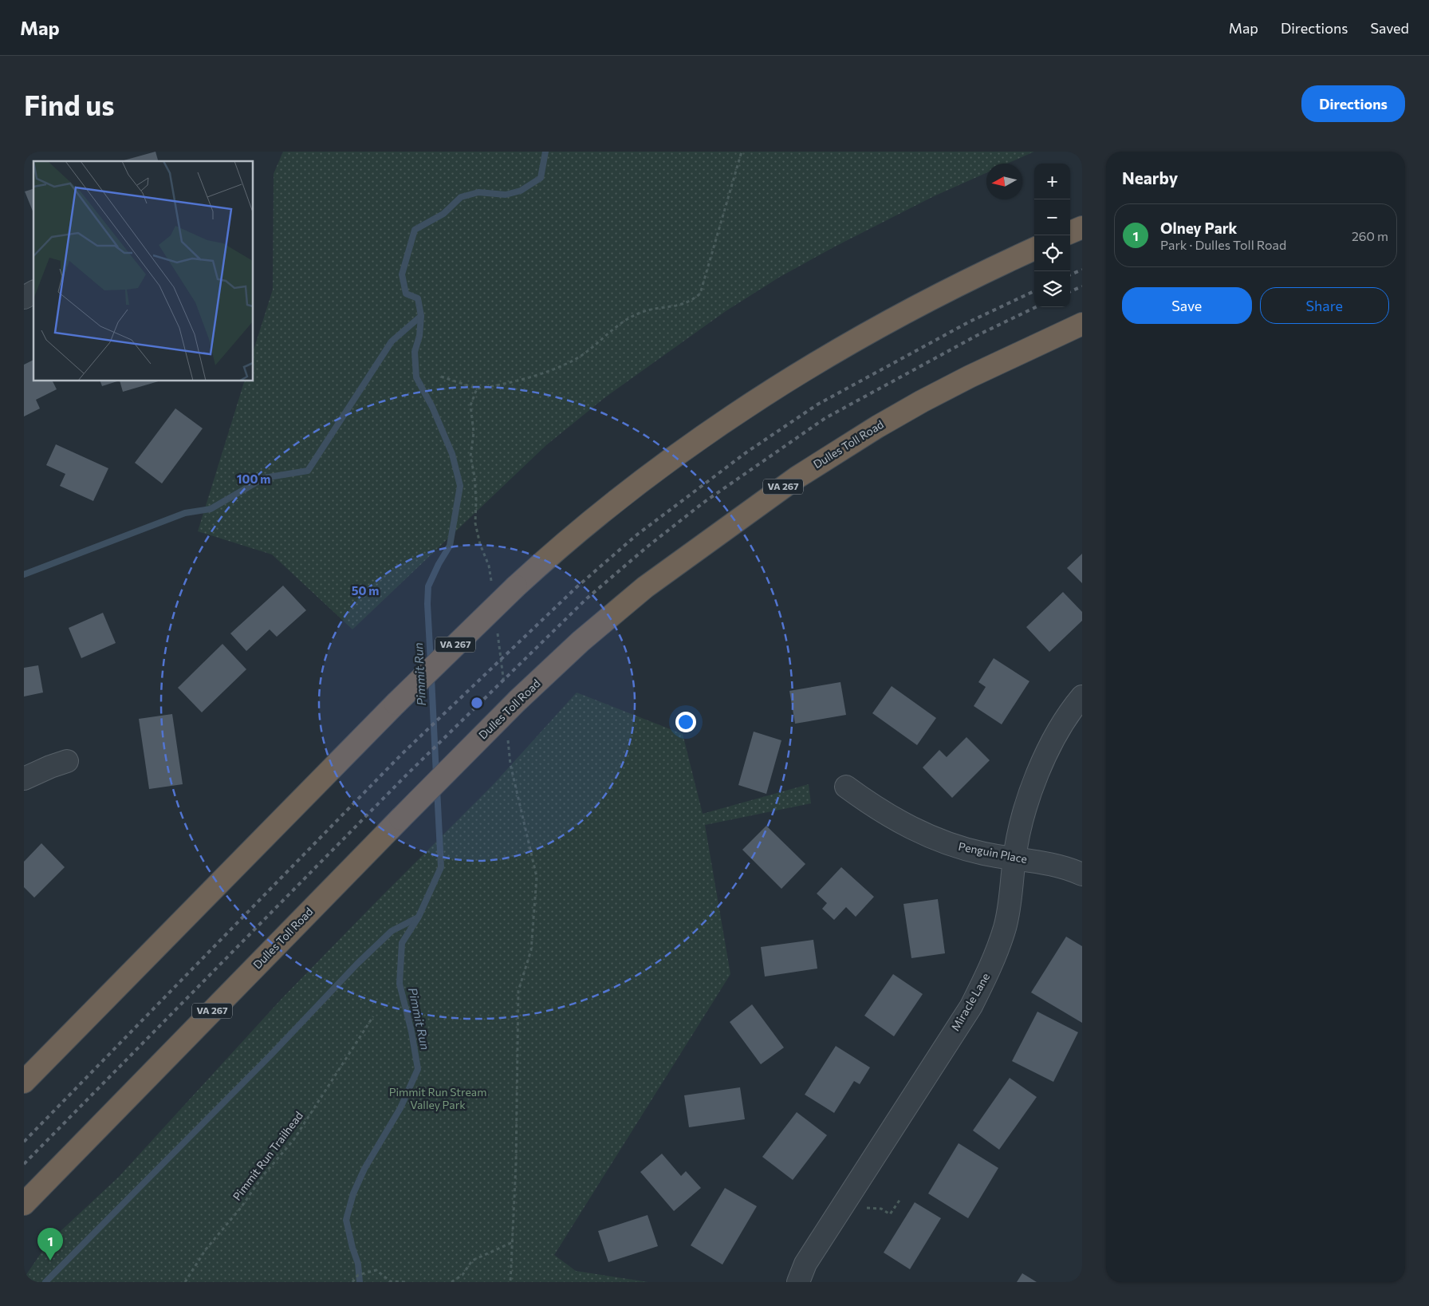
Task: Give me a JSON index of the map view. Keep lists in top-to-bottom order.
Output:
{
  "streets": {
    "highway": ["Dulles Toll Road", "VA 267"],
    "street": ["Penguin Place", "Miracle Lane"],
    "path": ["Pimmit Run Trailhead"]
  },
  "crossings": [
    ["Penguin Place", "Miracle Lane"]
  ],
  "water": ["Pimmit Run"],
  "parks": ["Pimmit Run Stream Valley Park"],
  "north": "left",
  "page": {
    "header": "Map",
    "nav": ["Map", "Directions", "Saved"],
    "buttons": [
      "Directions",
      ["Save", "Share"]
    ],
    "title": "Find us",
    "heading": "Nearby",
    "map_buttons": ["+", "−"],
    "list": [
      {
        "mark": "1",
        "name": "Olney Park",
        "note": "Park · Dulles Toll Road",
        "value": "260 m"
      }
    ],
    "pins": "1"
  },
  "rings": ["100 m", "50 m"]
}
